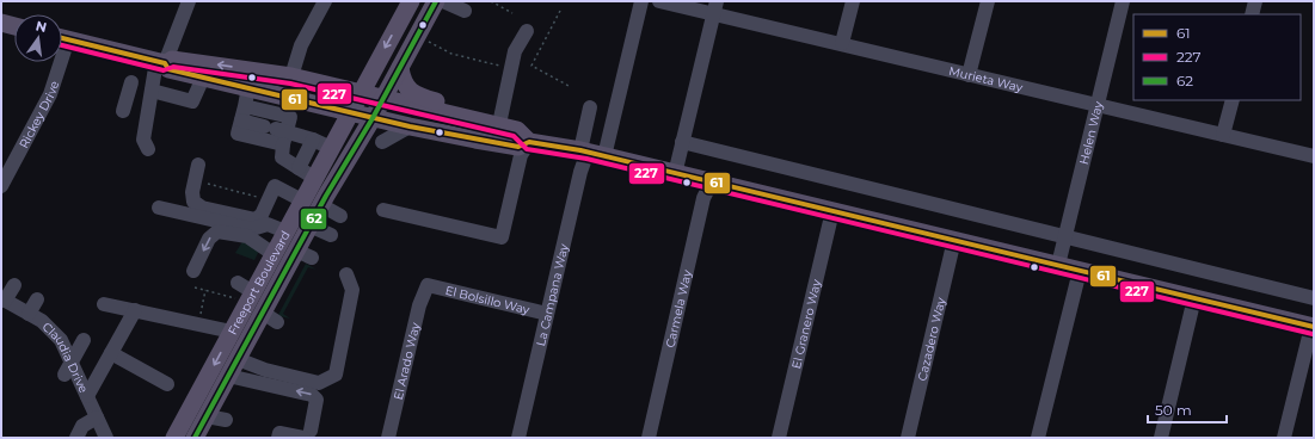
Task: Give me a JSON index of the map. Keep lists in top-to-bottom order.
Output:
{
  "streets": {
    "main road": ["Freeport Boulevard"],
    "street": [
      "Murieta Way",
      "Rickey Drive",
      "Helen Way",
      "La Campana Way",
      "El Bolsillo Way",
      "Carmela Way",
      "El Granero Way",
      "Cazadero Way",
      "Claudia Drive",
      "El Arado Way"
    ]
  },
  "crossings": [
    ["Murieta Way", "Helen Way"],
    ["La Campana Way", "El Bolsillo Way"],
    ["El Bolsillo Way", "El Arado Way"]
  ],
  "lines": ["transit line 62", "transit line 61", "transit line 227"],
  "legend": ["61", "227", "62"],
  "scale_bar": "50 m",
  "north": "top"
}
